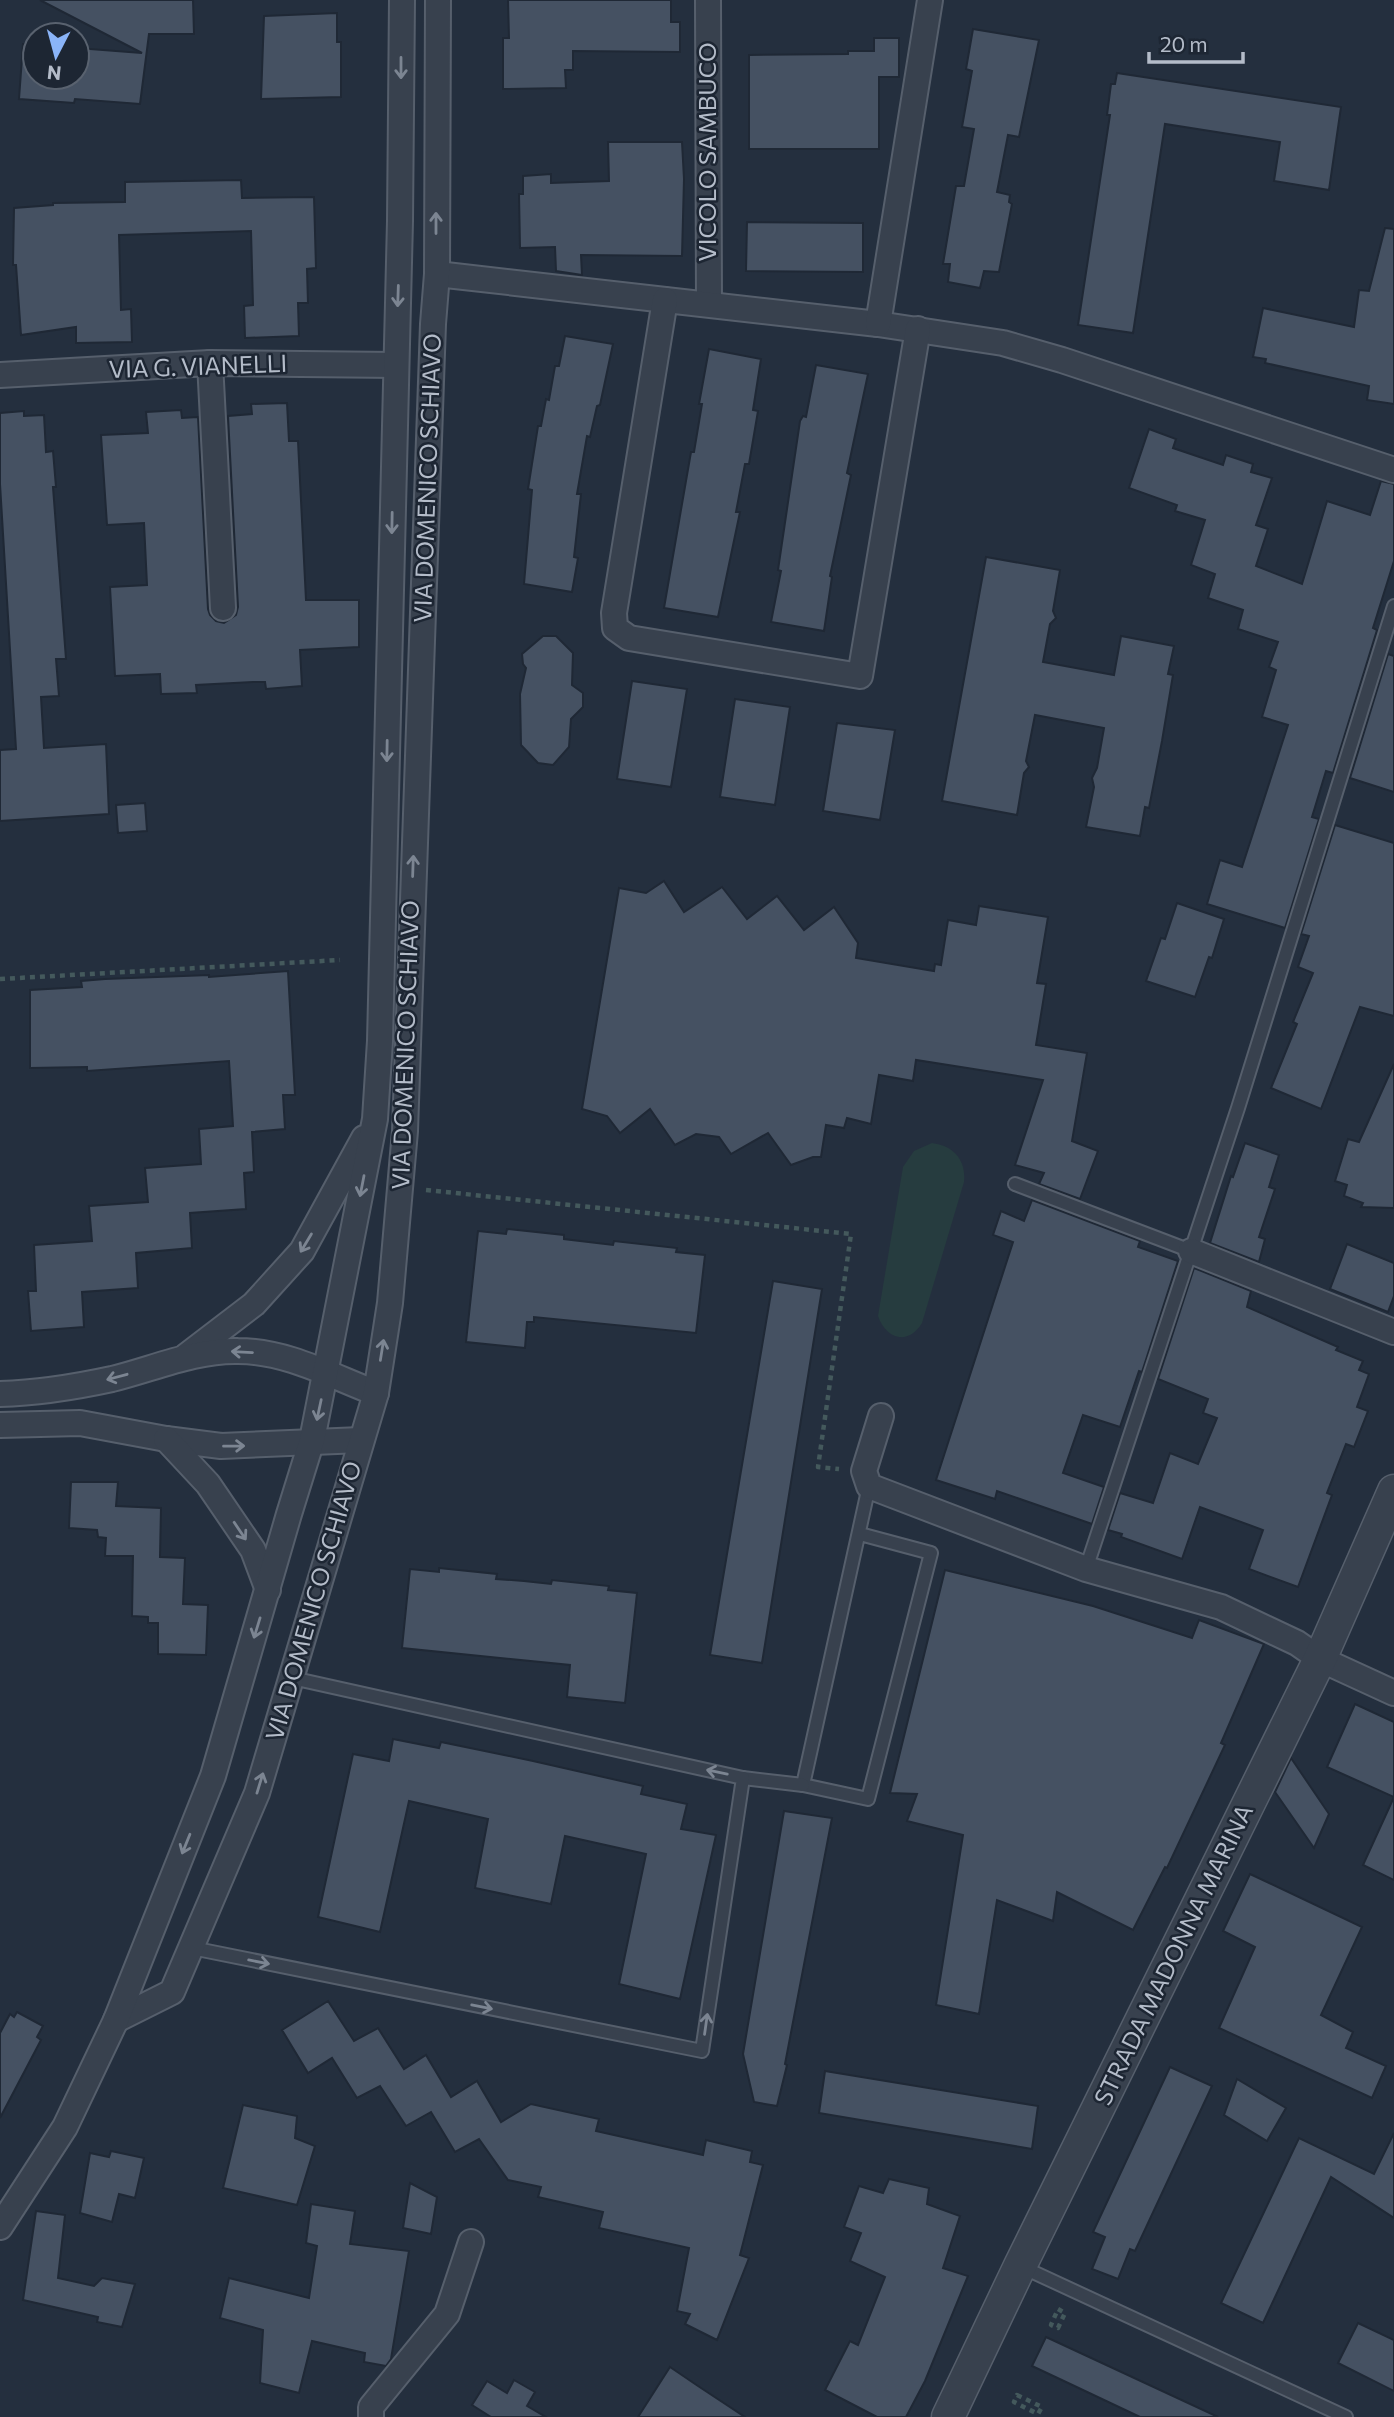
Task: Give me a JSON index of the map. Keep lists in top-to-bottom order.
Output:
{
  "streets": {
    "street": [
      "VICOLO SAMBUCO",
      "VIA G. VIANELLI",
      "VIA DOMENICO SCHIAVO",
      "STRADA MADONNA MARINA"
    ]
  },
  "crossings": [
    ["VIA G. VIANELLI", "VIA DOMENICO SCHIAVO"]
  ],
  "scale_bar": "20 m",
  "north": "bottom"
}
